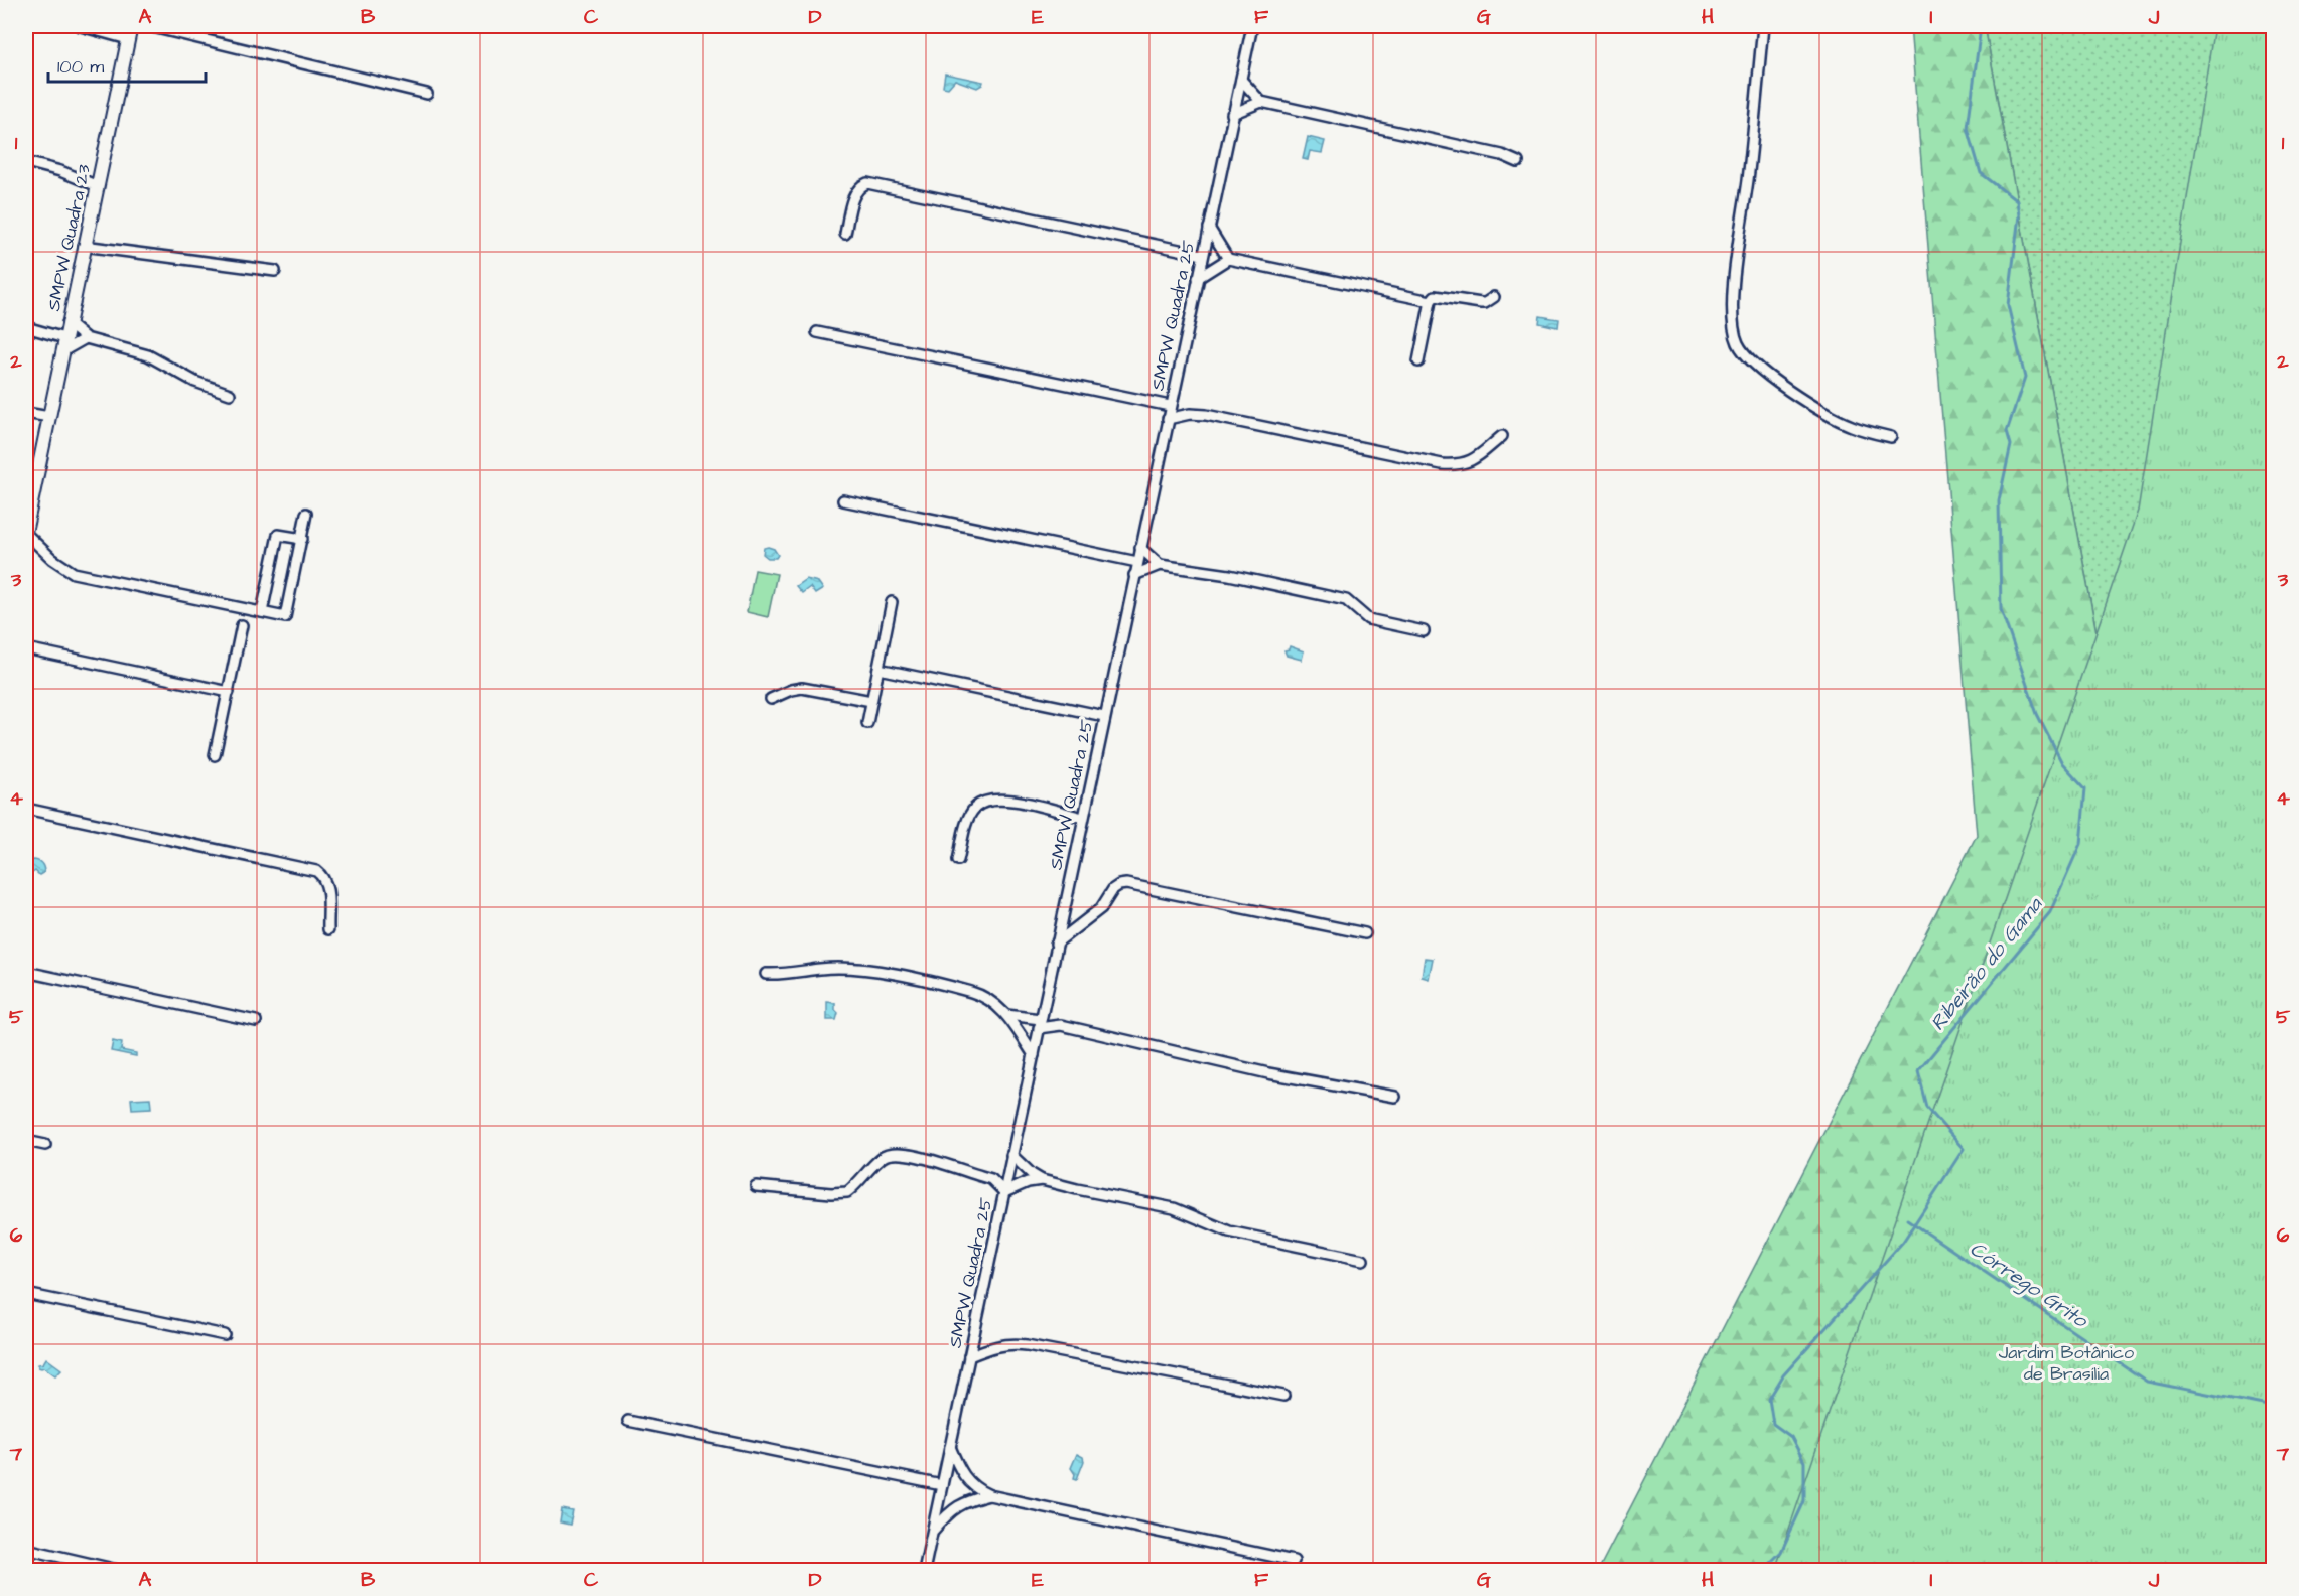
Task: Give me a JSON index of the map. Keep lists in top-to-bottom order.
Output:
{
  "streets": {
    "street": ["SMPW Quadra 23", "SMPW Quadra 25"]
  },
  "water": ["Ribeirão do Gama", "Córrego Grito"],
  "parks": ["Jardim Botânico de Brasília"],
  "scale_bar": "100 m",
  "grid": {
    "columns": [
      "A",
      "B",
      "C",
      "D",
      "E",
      "F",
      "G",
      "H",
      "I",
      "J"
    ],
    "rows": [
      "1",
      "2",
      "3",
      "4",
      "5",
      "6",
      "7"
    ]
  }
}
